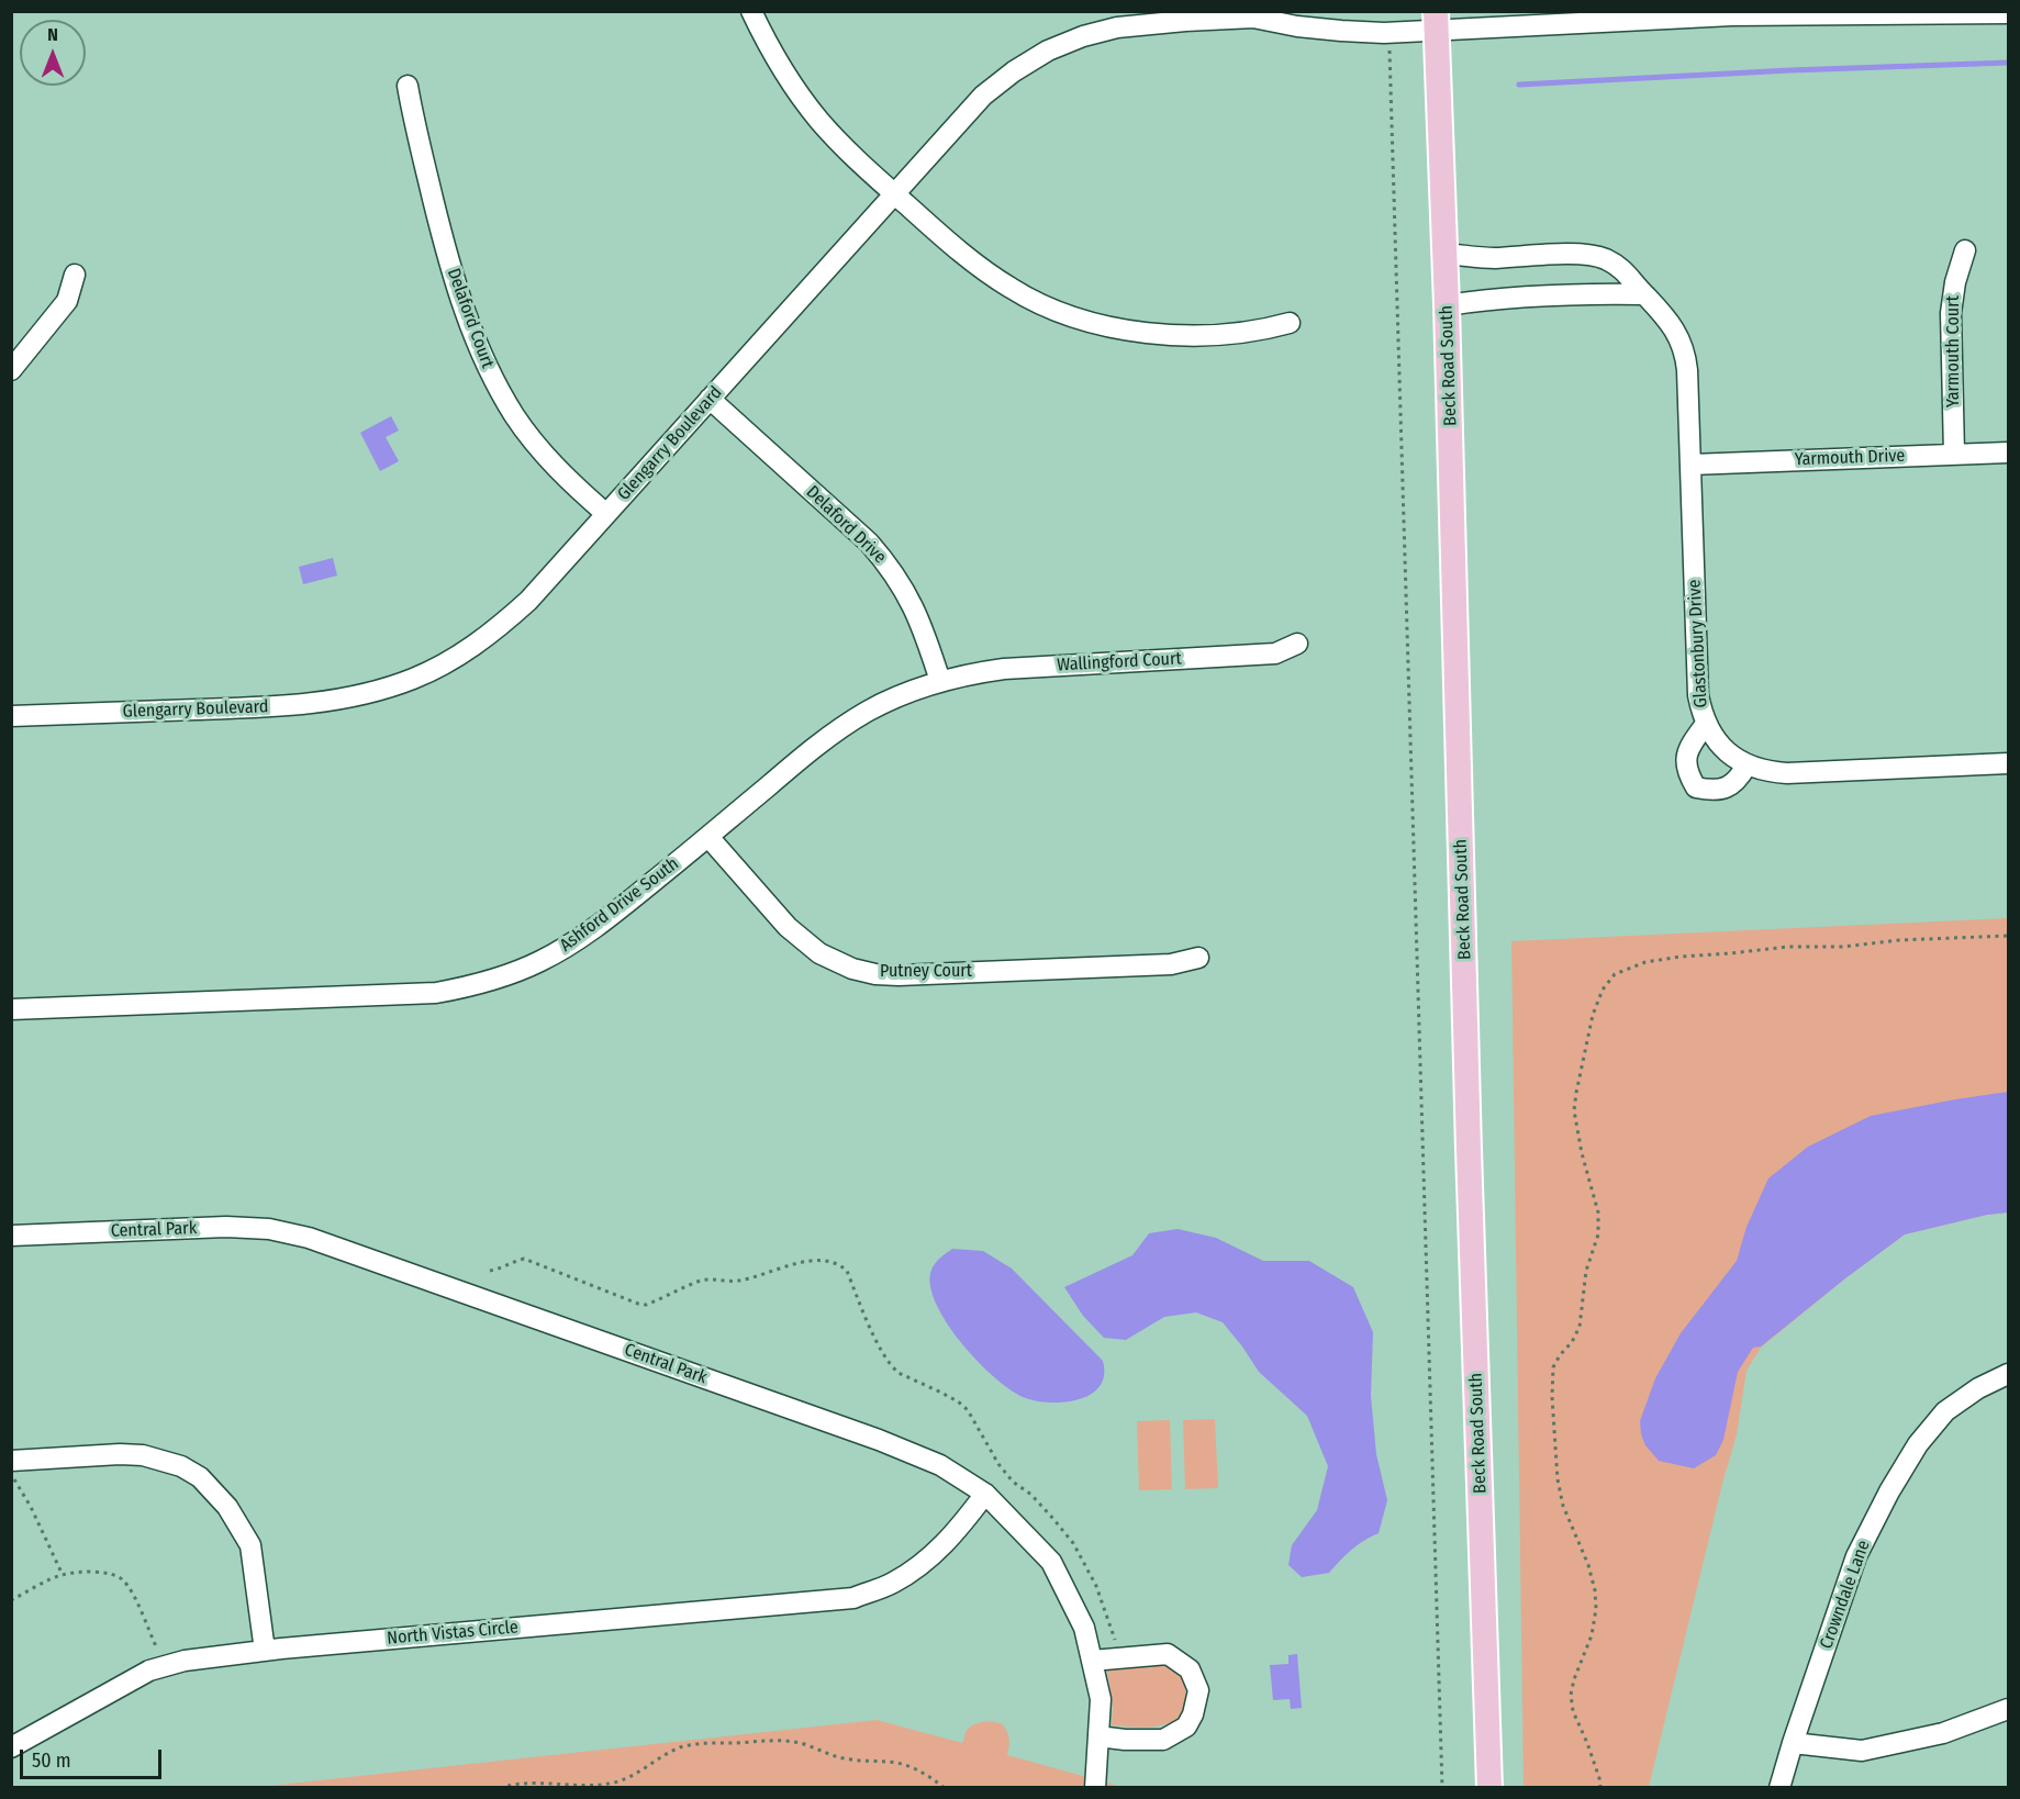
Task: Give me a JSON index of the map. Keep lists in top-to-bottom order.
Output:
{
  "streets": {
    "main road": ["Beck Road South"],
    "street": [
      "Delaford Court",
      "Yarmouth Court",
      "Glengarry Boulevard",
      "Yarmouth Drive",
      "Delaford Drive",
      "Glastonbury Drive",
      "Wallingford Court",
      "Ashford Drive South",
      "Putney Court",
      "Central Park",
      "Crowndale Lane",
      "North Vistas Circle"
    ]
  },
  "crossings": [
    ["Delaford Court", "Glengarry Boulevard"],
    ["Yarmouth Court", "Yarmouth Drive"],
    ["Beck Road South", "Glengarry Boulevard"],
    ["Beck Road South", "Glastonbury Drive"],
    ["Glengarry Boulevard", "Delaford Drive"],
    ["Yarmouth Drive", "Glastonbury Drive"],
    ["Delaford Drive", "Wallingford Court"],
    ["Delaford Drive", "Ashford Drive South"],
    ["Wallingford Court", "Ashford Drive South"],
    ["Ashford Drive South", "Putney Court"],
    ["Central Park", "North Vistas Circle"]
  ],
  "scale_bar": "50 m",
  "north": "top"
}
